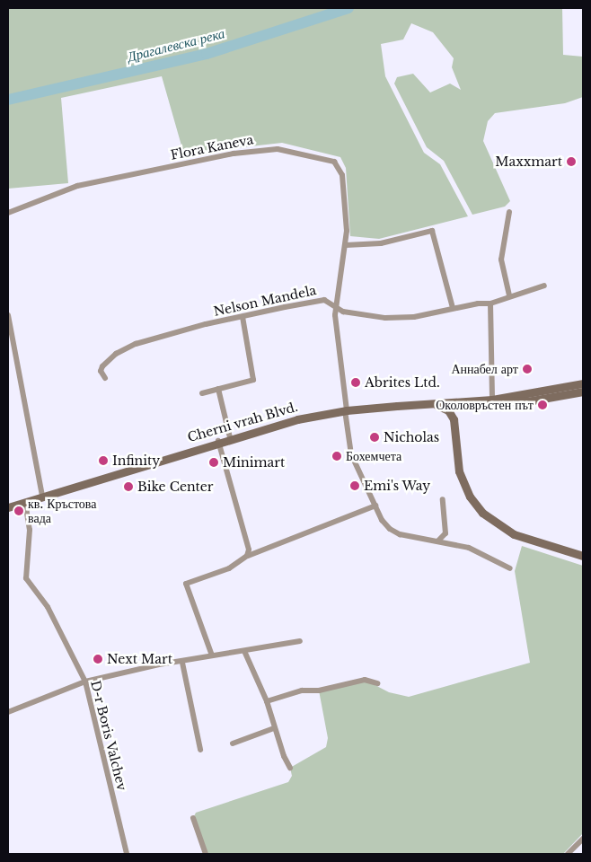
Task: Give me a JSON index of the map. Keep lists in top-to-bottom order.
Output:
{
  "streets": {
    "main road": ["Cherni vrah Blvd."],
    "street": ["Flora Kaneva", "Nelson Mandela", "D-r Boris Valchev"]
  },
  "crossings": [
    ["Flora Kaneva", "Nelson Mandela"],
    ["Flora Kaneva", "Cherni vrah Blvd."],
    ["Cherni vrah Blvd.", "D-r Boris Valchev"]
  ],
  "water": ["Драгалевска река"],
  "places": [
    "Maxxmart",
    "Аннабел арт",
    "Abrites Ltd.",
    "Околовръстен път",
    "Nicholas",
    "Бохемчета",
    "Infinity",
    "Minimart",
    "Emi's Way",
    "Bike Center",
    "кв. Кръстова вада",
    "Next Mart"
  ]
}
